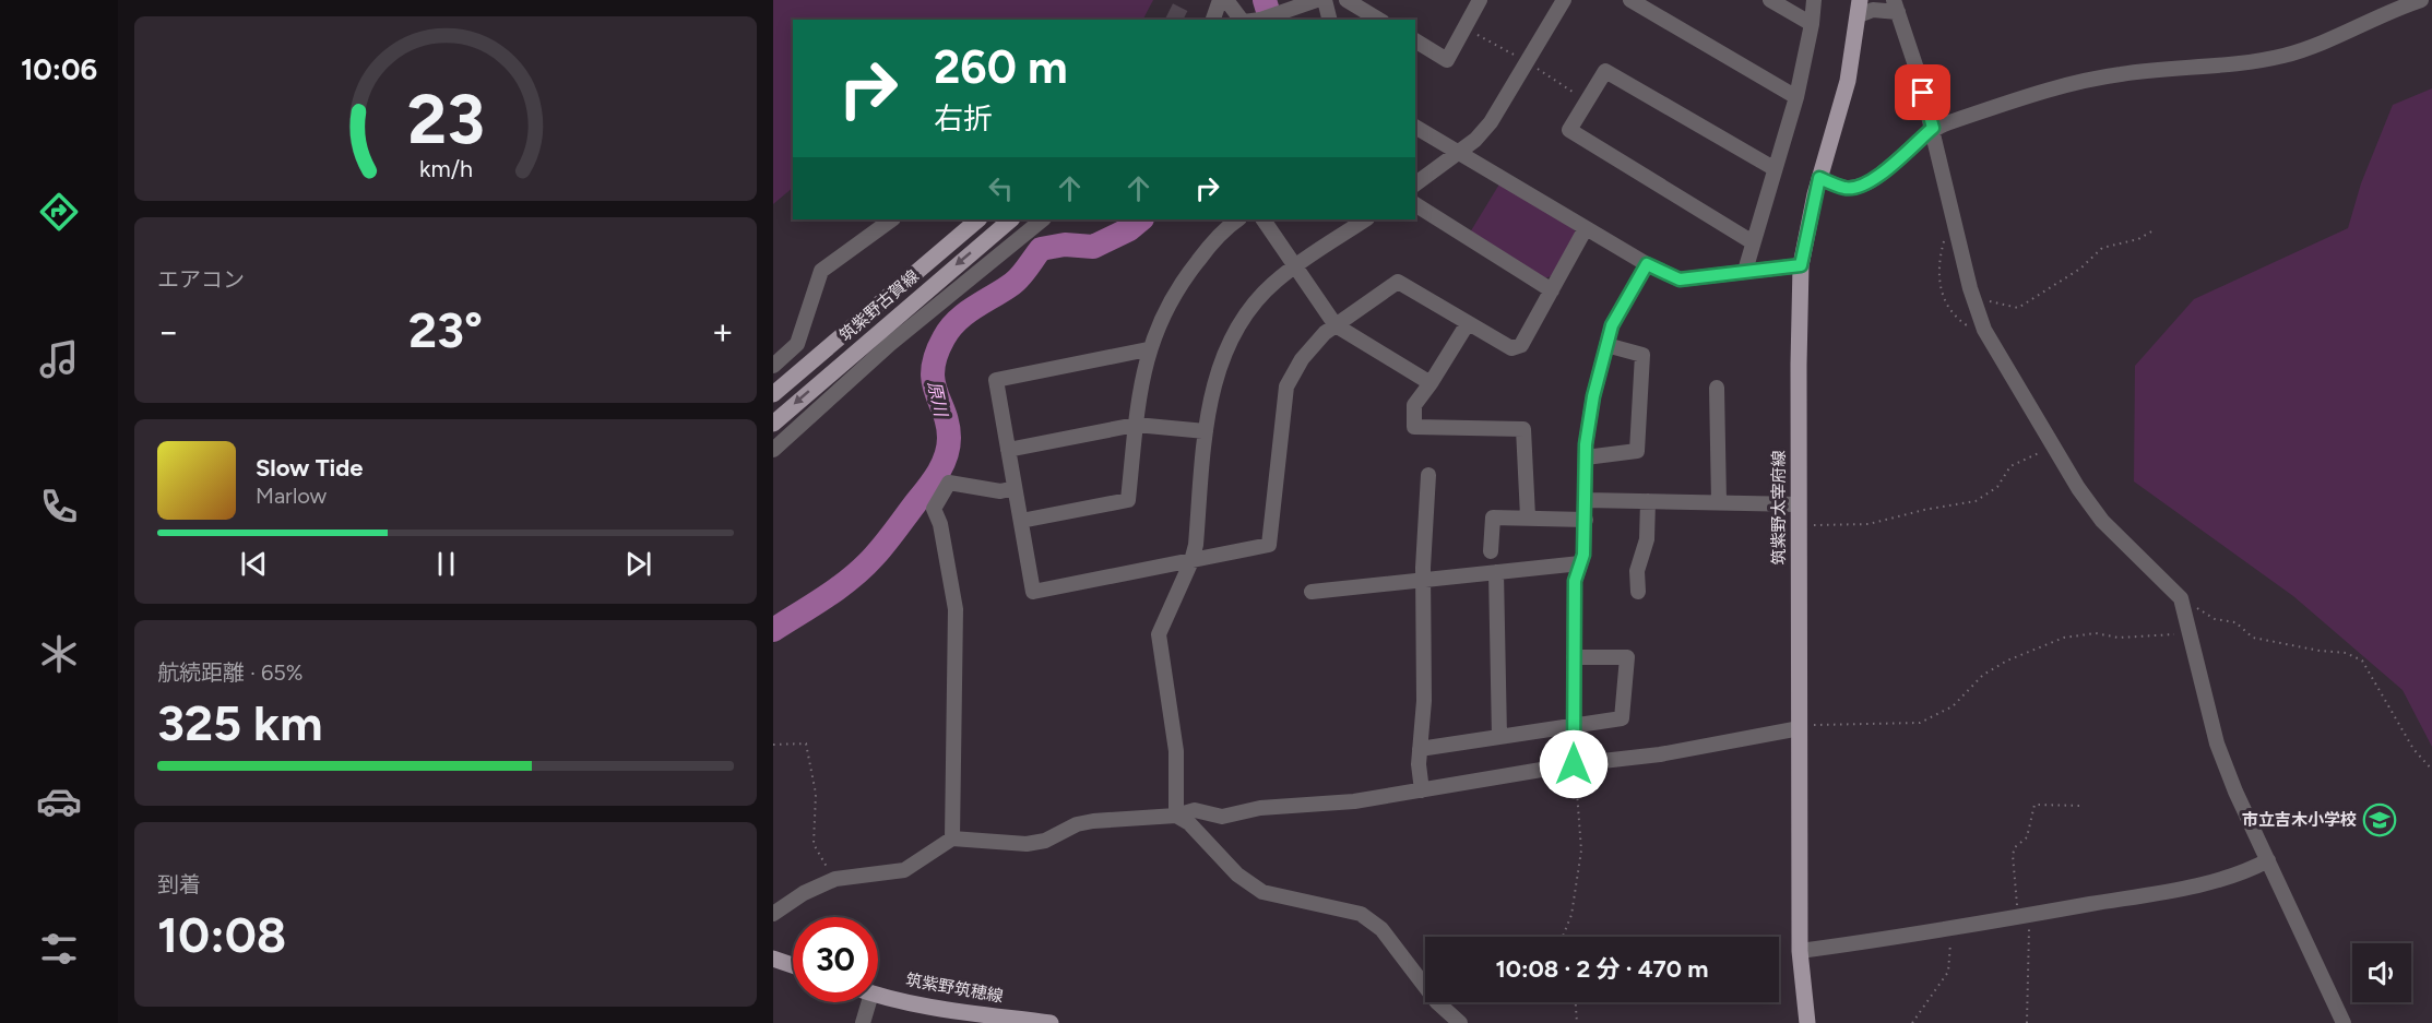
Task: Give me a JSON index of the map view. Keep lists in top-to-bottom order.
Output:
{
  "streets": {
    "main road": ["筑紫野古賀線", "筑紫野太宰府線", "筑紫野筑穂線"]
  },
  "water": ["原川"],
  "places": {
    "school or university": ["市立吉木小学校"]
  },
  "page": {
    "tabs": "10:06",
    "turn": ["260 m", "右折"],
    "tile": [
      "エアコン",
      ["航続距離 · 65%", "325 km"],
      ["到着", "10:08"]
    ],
    "heat": ["−", "23°", "+"],
    "song": ["Slow Tide", "Marlow"],
    "limit": "30",
    "trip": "10:08 · 2 分 · 470 m",
    "gauge": ["23", "km/h"]
  }
}
